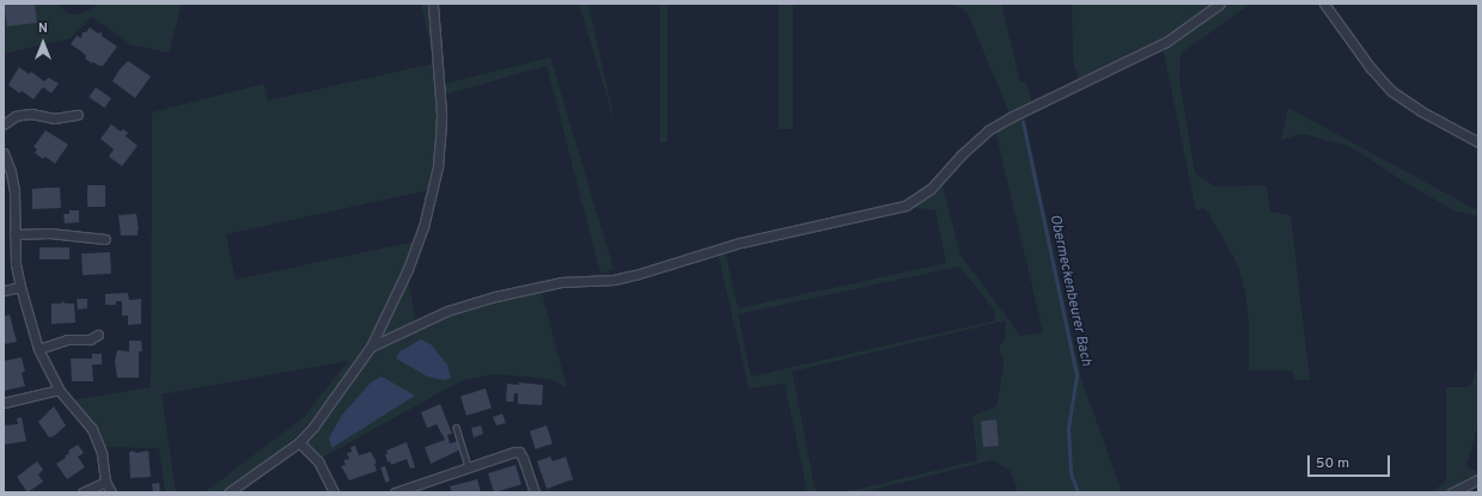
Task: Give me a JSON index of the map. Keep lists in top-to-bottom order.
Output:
{
  "water": ["Obermeckenbeurer Bach"],
  "scale_bar": "50 m",
  "north": "top"
}
